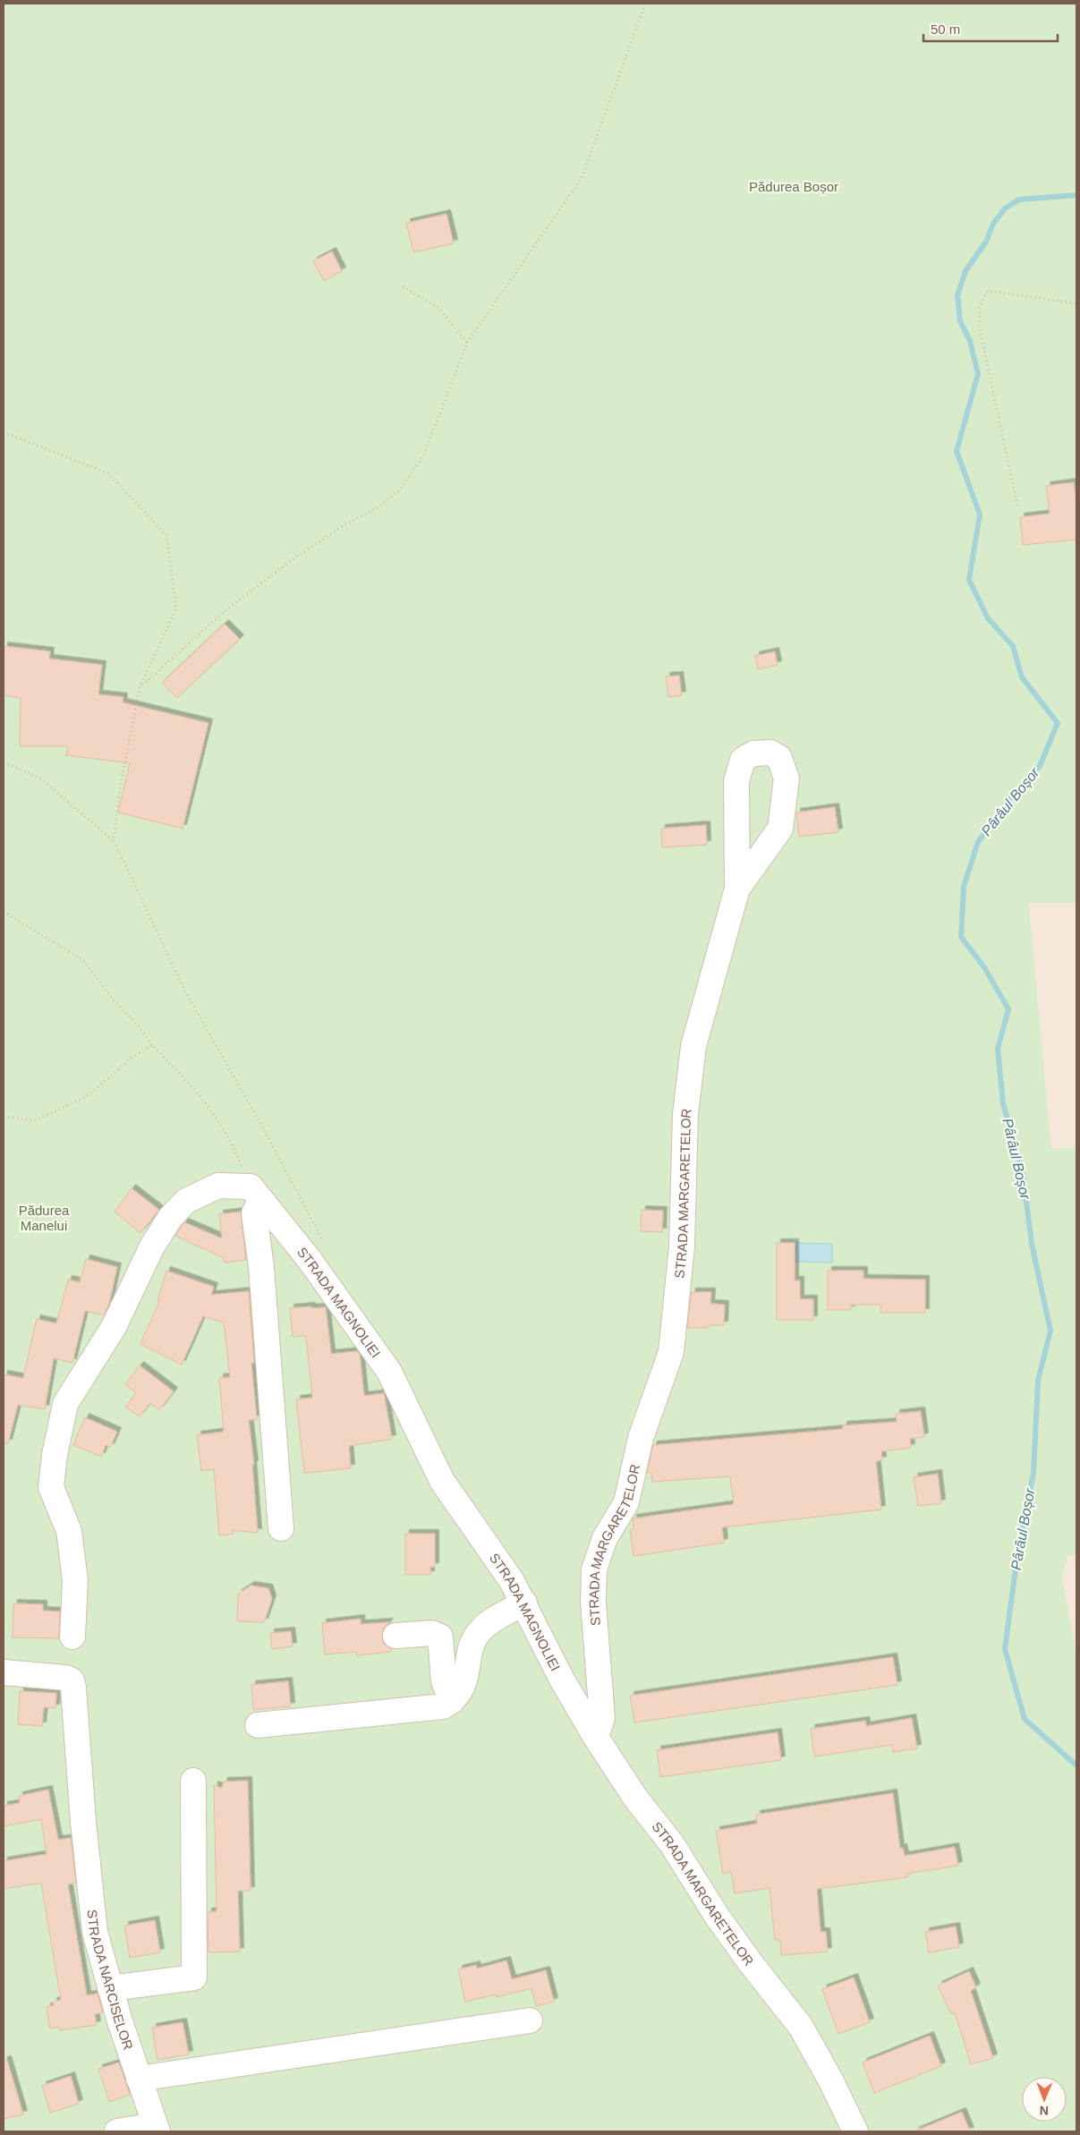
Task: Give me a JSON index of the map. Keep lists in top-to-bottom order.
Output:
{
  "streets": {
    "street": ["STRADA MARGARETELOR", "STRADA MAGNOLIEI", "STRADA NARCISELOR"]
  },
  "crossings": [
    ["STRADA MARGARETELOR", "STRADA MAGNOLIEI"]
  ],
  "water": ["Pârâul Boșor"],
  "parks": ["Pădurea Boșor", "Pădurea Manelui"],
  "scale_bar": "50 m",
  "north": "bottom"
}
